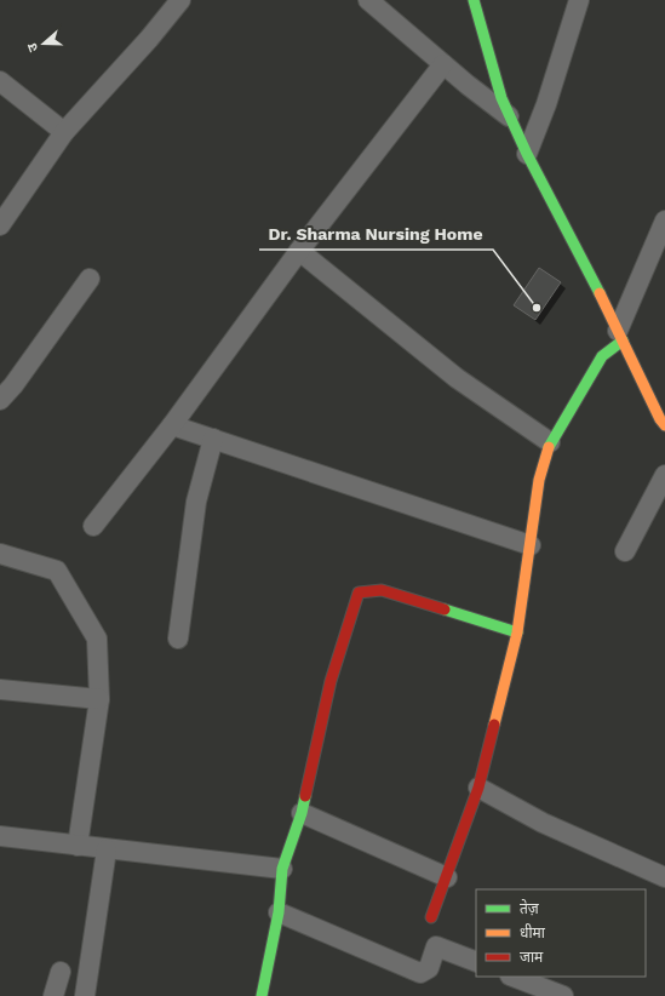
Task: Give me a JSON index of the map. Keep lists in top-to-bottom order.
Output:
{
  "places": ["Dr. Sharma Nursing Home"],
  "legend": ["तेज़", "धीमा", "जाम"],
  "north": "left"
}
